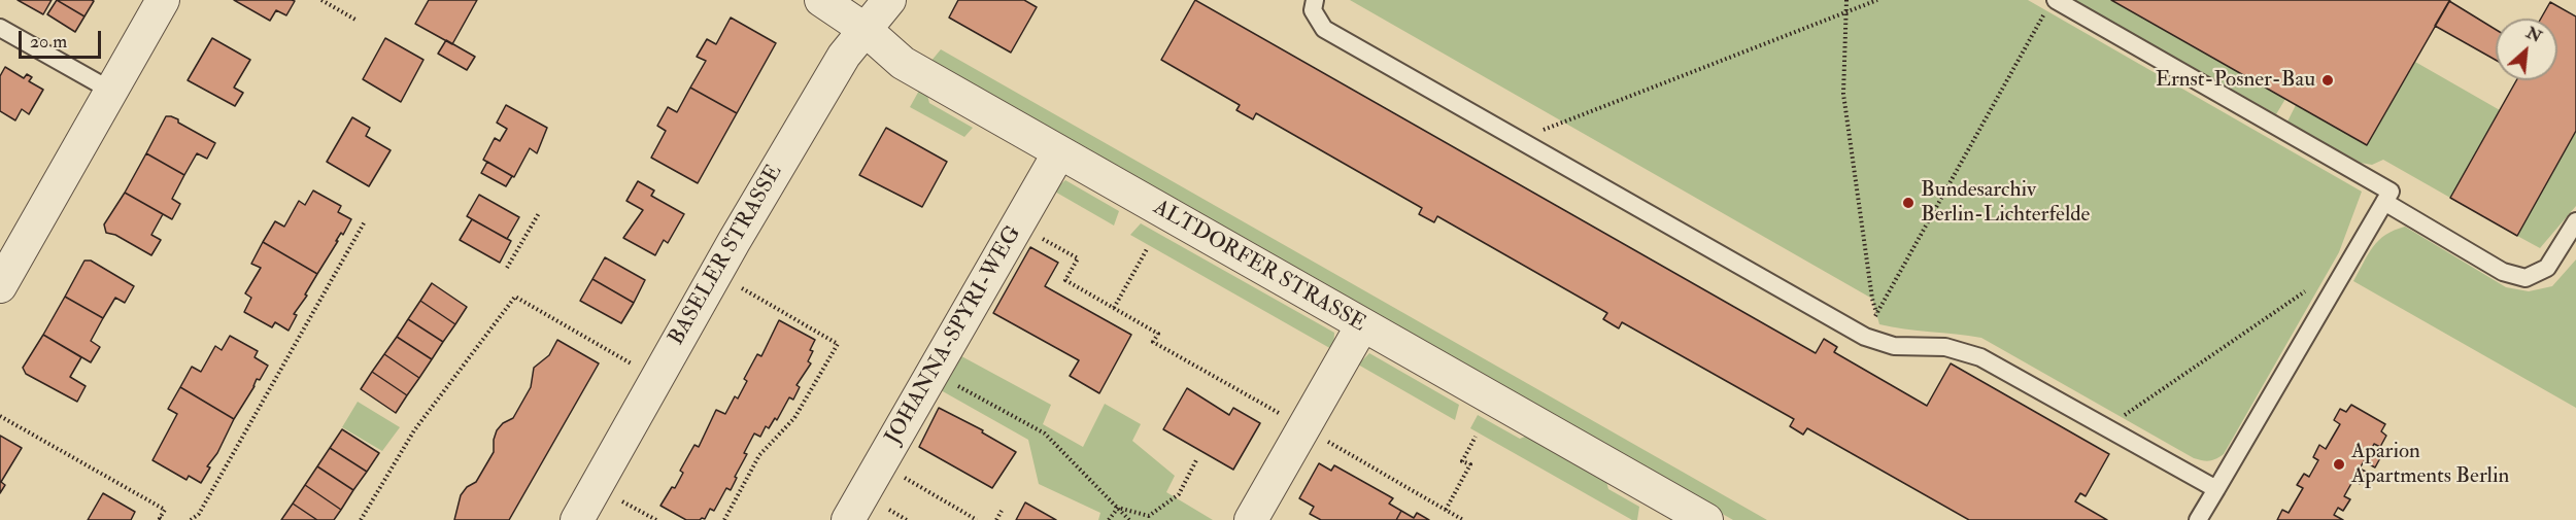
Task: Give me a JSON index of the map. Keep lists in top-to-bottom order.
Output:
{
  "streets": {
    "street": ["BASELER STRASSE", "ALTDORFER STRASSE", "JOHANNA-SPYRI-WEG"]
  },
  "crossings": [
    ["BASELER STRASSE", "ALTDORFER STRASSE"],
    ["ALTDORFER STRASSE", "JOHANNA-SPYRI-WEG"]
  ],
  "places": ["Ernst-Posner-Bau", "Bundesarchiv Berlin-Lichterfelde", "Aparion Apartments Berlin"],
  "scale_bar": "20 m",
  "north": "top right"
}
